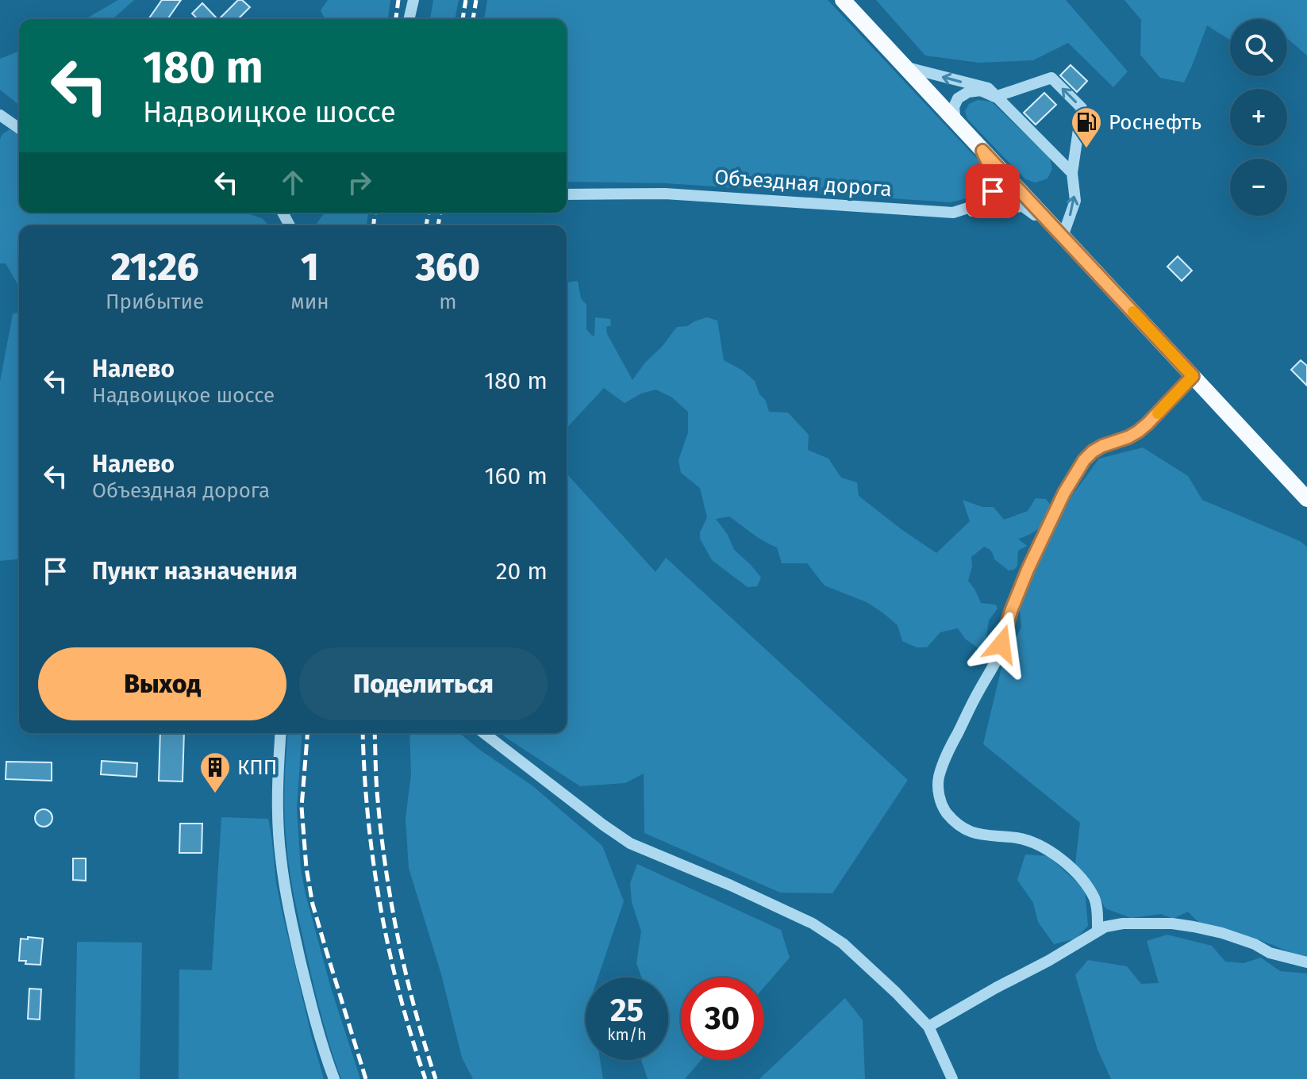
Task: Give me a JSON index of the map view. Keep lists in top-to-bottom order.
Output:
{
  "streets": {
    "street": ["Объездная дорога"]
  },
  "places": {
    "fuel station": ["Роснефть"],
    "building": ["КПП"]
  },
  "page": {
    "map_buttons": ["+", "−"],
    "turn": ["180 m", "Надвоицкое шоссе"],
    "eta": [
      "21:26",
      "Прибытие",
      "1",
      "мин",
      "360",
      "m"
    ],
    "list": [
      {
        "name": "Налево",
        "note": "Надвоицкое шоссе",
        "value": "180 m"
      },
      {
        "name": "Налево",
        "note": "Объездная дорога",
        "value": "160 m"
      },
      {
        "name": "Пункт назначения",
        "value": "20 m"
      }
    ],
    "buttons": ["Выход", "Поделиться"],
    "speed": "25 km/h",
    "limit": "30"
  }
}
